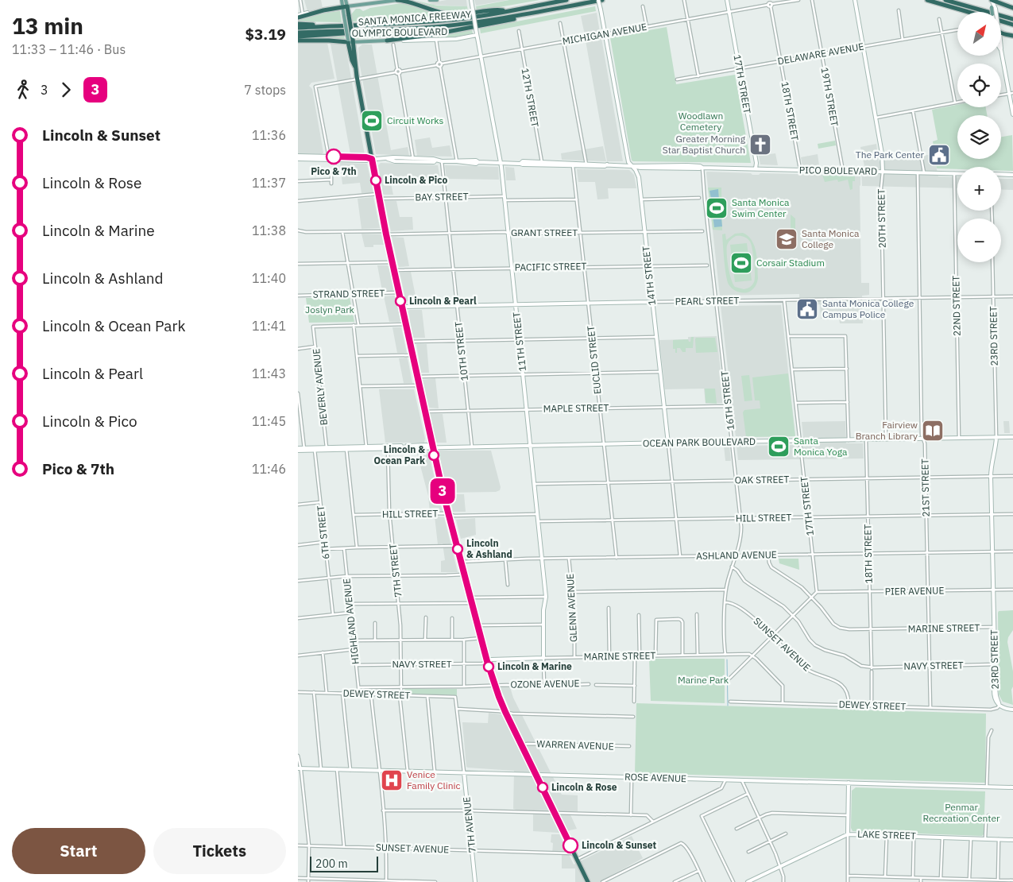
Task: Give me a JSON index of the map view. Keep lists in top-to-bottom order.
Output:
{
  "streets": {
    "highway": ["SANTA MONICA FREEWAY", "OLYMPIC BOULEVARD"],
    "street": [
      "MICHIGAN AVENUE",
      "DELAWARE AVENUE",
      "17TH STREET",
      "19TH STREET",
      "12TH STREET",
      "18TH STREET",
      "PICO BOULEVARD",
      "BAY STREET",
      "20TH STREET",
      "GRANT STREET",
      "PACIFIC STREET",
      "14TH STREET",
      "STRAND STREET",
      "PEARL STREET",
      "22ND STREET",
      "23RD STREET",
      "11TH STREET",
      "10TH STREET",
      "EUCLID STREET",
      "BEVERLY AVENUE",
      "16TH STREET",
      "MAPLE STREET",
      "OCEAN PARK BOULEVARD",
      "OAK STREET",
      "21ST STREET",
      "HILL STREET",
      "6TH STREET",
      "ASHLAND AVENUE",
      "7TH STREET",
      "PIER AVENUE",
      "GLENN AVENUE",
      "HIGHLAND AVENUE",
      "MARINE STREET",
      "SUNSET AVENUE",
      "NAVY STREET",
      "OZONE AVENUE",
      "DEWEY STREET",
      "WARREN AVENUE",
      "ROSE AVENUE",
      "7TH AVENUE",
      "LAKE STREET"
    ]
  },
  "crossings": [
    ["OLYMPIC BOULEVARD", "11TH STREET"],
    ["MICHIGAN AVENUE", "17TH STREET"],
    ["MICHIGAN AVENUE", "12TH STREET"],
    ["MICHIGAN AVENUE", "18TH STREET"],
    ["MICHIGAN AVENUE", "14TH STREET"],
    ["MICHIGAN AVENUE", "11TH STREET"],
    ["DELAWARE AVENUE", "17TH STREET"],
    ["DELAWARE AVENUE", "19TH STREET"],
    ["DELAWARE AVENUE", "18TH STREET"],
    ["DELAWARE AVENUE", "20TH STREET"],
    ["17TH STREET", "PICO BOULEVARD"],
    ["17TH STREET", "PEARL STREET"],
    ["17TH STREET", "OCEAN PARK BOULEVARD"],
    ["17TH STREET", "OAK STREET"],
    ["17TH STREET", "HILL STREET"],
    ["17TH STREET", "ASHLAND AVENUE"],
    ["17TH STREET", "PIER AVENUE"],
    ["19TH STREET", "PICO BOULEVARD"],
    ["12TH STREET", "PICO BOULEVARD"],
    ["18TH STREET", "PICO BOULEVARD"],
    ["18TH STREET", "OCEAN PARK BOULEVARD"],
    ["18TH STREET", "OAK STREET"],
    ["18TH STREET", "HILL STREET"],
    ["18TH STREET", "ASHLAND AVENUE"],
    ["18TH STREET", "PIER AVENUE"],
    ["18TH STREET", "MARINE STREET"],
    ["18TH STREET", "NAVY STREET"],
    ["18TH STREET", "DEWEY STREET"],
    ["PICO BOULEVARD", "20TH STREET"],
    ["PICO BOULEVARD", "14TH STREET"],
    ["PICO BOULEVARD", "22ND STREET"],
    ["PICO BOULEVARD", "11TH STREET"],
    ["PICO BOULEVARD", "10TH STREET"],
    ["PICO BOULEVARD", "EUCLID STREET"],
    ["PICO BOULEVARD", "16TH STREET"],
    ["PICO BOULEVARD", "21ST STREET"],
    ["BAY STREET", "11TH STREET"],
    ["BAY STREET", "10TH STREET"],
    ["20TH STREET", "PEARL STREET"],
    ["20TH STREET", "OCEAN PARK BOULEVARD"],
    ["GRANT STREET", "14TH STREET"],
    ["GRANT STREET", "11TH STREET"],
    ["GRANT STREET", "10TH STREET"],
    ["GRANT STREET", "EUCLID STREET"],
    ["PACIFIC STREET", "14TH STREET"],
    ["PACIFIC STREET", "11TH STREET"],
    ["PACIFIC STREET", "10TH STREET"],
    ["PACIFIC STREET", "EUCLID STREET"],
    ["14TH STREET", "PEARL STREET"],
    ["14TH STREET", "MAPLE STREET"],
    ["14TH STREET", "OCEAN PARK BOULEVARD"],
    ["14TH STREET", "OAK STREET"],
    ["14TH STREET", "HILL STREET"],
    ["14TH STREET", "ASHLAND AVENUE"],
    ["PEARL STREET", "22ND STREET"],
    ["PEARL STREET", "23RD STREET"],
    ["PEARL STREET", "11TH STREET"],
    ["PEARL STREET", "10TH STREET"],
    ["PEARL STREET", "EUCLID STREET"],
    ["PEARL STREET", "16TH STREET"],
    ["PEARL STREET", "21ST STREET"],
    ["22ND STREET", "OCEAN PARK BOULEVARD"],
    ["23RD STREET", "OCEAN PARK BOULEVARD"],
    ["23RD STREET", "OAK STREET"],
    ["23RD STREET", "HILL STREET"],
    ["23RD STREET", "ASHLAND AVENUE"],
    ["23RD STREET", "PIER AVENUE"],
    ["23RD STREET", "MARINE STREET"],
    ["23RD STREET", "NAVY STREET"],
    ["23RD STREET", "DEWEY STREET"],
    ["11TH STREET", "MAPLE STREET"],
    ["11TH STREET", "OCEAN PARK BOULEVARD"],
    ["11TH STREET", "OAK STREET"],
    ["11TH STREET", "HILL STREET"],
    ["11TH STREET", "ASHLAND AVENUE"],
    ["11TH STREET", "MARINE STREET"],
    ["11TH STREET", "OZONE AVENUE"],
    ["10TH STREET", "MAPLE STREET"],
    ["10TH STREET", "OCEAN PARK BOULEVARD"],
    ["EUCLID STREET", "MAPLE STREET"],
    ["EUCLID STREET", "OCEAN PARK BOULEVARD"],
    ["EUCLID STREET", "OAK STREET"],
    ["EUCLID STREET", "HILL STREET"],
    ["EUCLID STREET", "ASHLAND AVENUE"],
    ["BEVERLY AVENUE", "OCEAN PARK BOULEVARD"],
    ["16TH STREET", "MAPLE STREET"],
    ["16TH STREET", "OCEAN PARK BOULEVARD"],
    ["16TH STREET", "OAK STREET"],
    ["16TH STREET", "HILL STREET"],
    ["16TH STREET", "ASHLAND AVENUE"],
    ["16TH STREET", "MARINE STREET"],
    ["16TH STREET", "SUNSET AVENUE"],
    ["OCEAN PARK BOULEVARD", "21ST STREET"],
    ["OCEAN PARK BOULEVARD", "6TH STREET"],
    ["OCEAN PARK BOULEVARD", "7TH STREET"],
    ["OAK STREET", "21ST STREET"],
    ["21ST STREET", "HILL STREET"],
    ["21ST STREET", "ASHLAND AVENUE"],
    ["21ST STREET", "PIER AVENUE"],
    ["21ST STREET", "MARINE STREET"],
    ["21ST STREET", "NAVY STREET"],
    ["21ST STREET", "DEWEY STREET"],
    ["HILL STREET", "7TH STREET"],
    ["ASHLAND AVENUE", "GLENN AVENUE"],
    ["ASHLAND AVENUE", "MARINE STREET"],
    ["7TH STREET", "NAVY STREET"],
    ["7TH STREET", "OZONE AVENUE"],
    ["7TH STREET", "DEWEY STREET"],
    ["7TH STREET", "ROSE AVENUE"],
    ["GLENN AVENUE", "MARINE STREET"],
    ["HIGHLAND AVENUE", "NAVY STREET"],
    ["HIGHLAND AVENUE", "OZONE AVENUE"],
    ["HIGHLAND AVENUE", "DEWEY STREET"],
    ["MARINE STREET", "NAVY STREET"],
    ["SUNSET AVENUE", "DEWEY STREET"],
    ["SUNSET AVENUE", "7TH AVENUE"],
    ["DEWEY STREET", "7TH AVENUE"],
    ["ROSE AVENUE", "7TH AVENUE"]
  ],
  "parks": [
    "Woodlawn Cemetery",
    "Joslyn Park",
    "Marine Park",
    "Penmar Recreation Center"
  ],
  "places": {
    "sports": [
      "Circuit Works",
      "Santa Monica Swim Center",
      "Corsair Stadium",
      "Santa Monica Yoga"
    ],
    "church": ["Greater Morning Star Baptist Church"],
    "public building": ["The Park Center", "Santa Monica College Campus Police"],
    "other": [
      "Pico & 7th",
      "Lincoln & Pico",
      "Lincoln & Pearl",
      "Lincoln & Ocean Park",
      "Lincoln & Ashland",
      "Lincoln & Marine",
      "Lincoln & Rose",
      "Lincoln & Sunset"
    ],
    "school or university": ["Santa Monica College"],
    "library": ["Fairview Branch Library"],
    "hospital": ["Venice Family Clinic"]
  },
  "lines": ["bus line 3"],
  "scale_bar": "200 m",
  "north": "top right",
  "page": {
    "heading": ["13 min", "11:33 – 11:46 · Bus", "$3.19"],
    "on_map": "3",
    "map_buttons": ["+", "−"],
    "legs": ["3", "3", "7 stops"],
    "list": [
      {
        "name": "Lincoln & Sunset",
        "value": "11:36"
      },
      {
        "name": "Lincoln & Rose",
        "value": "11:37"
      },
      {
        "name": "Lincoln & Marine",
        "value": "11:38"
      },
      {
        "name": "Lincoln & Ashland",
        "value": "11:40"
      },
      {
        "name": "Lincoln & Ocean Park",
        "value": "11:41"
      },
      {
        "name": "Lincoln & Pearl",
        "value": "11:43"
      },
      {
        "name": "Lincoln & Pico",
        "value": "11:45"
      },
      {
        "name": "Pico & 7th",
        "value": "11:46"
      }
    ],
    "buttons": ["Start", "Tickets"],
    "scale": "200 m"
  }
}
